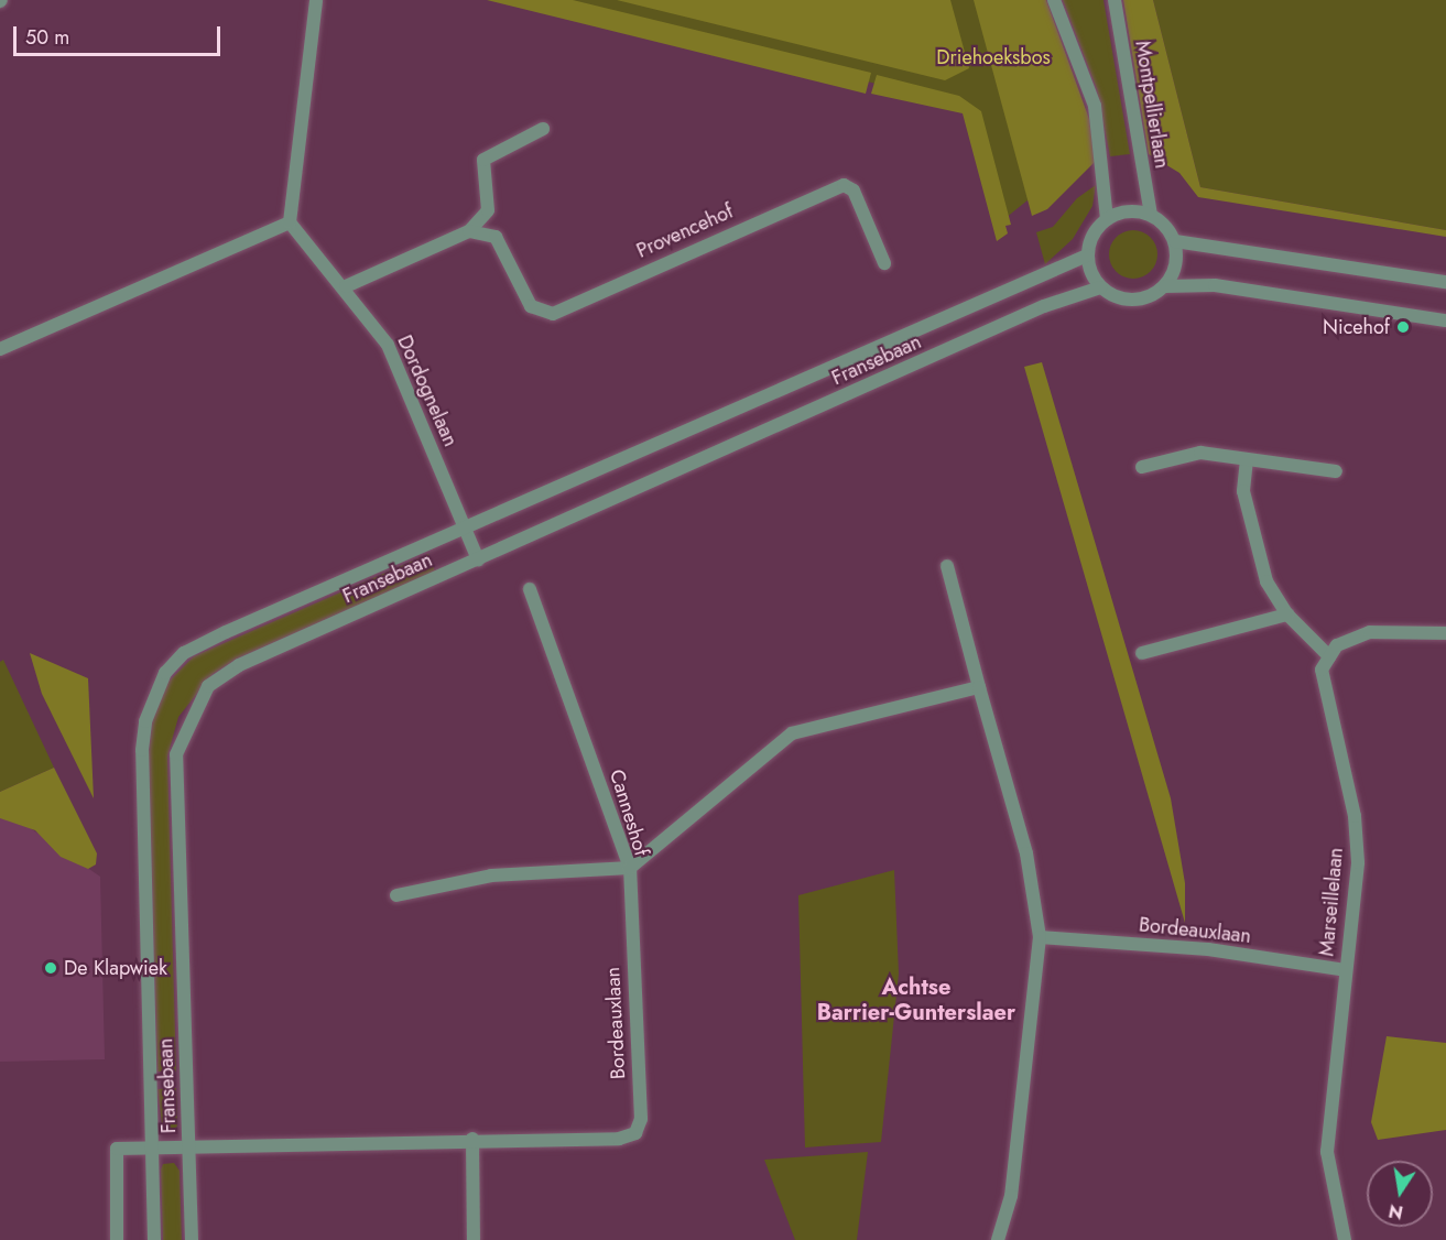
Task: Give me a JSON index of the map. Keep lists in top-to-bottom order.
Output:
{
  "streets": {
    "street": [
      "Montpellierlaan",
      "Provencehof",
      "Fransebaan",
      "Dordognelaan",
      "Canneshof",
      "Marseillelaan",
      "Bordeauxlaan"
    ]
  },
  "crossings": [
    ["Montpellierlaan", "Fransebaan"],
    ["Fransebaan", "Dordognelaan"],
    ["Fransebaan", "Bordeauxlaan"],
    ["Canneshof", "Bordeauxlaan"],
    ["Marseillelaan", "Bordeauxlaan"]
  ],
  "districts": ["Achtse Barrier-Gunterslaer"],
  "parks": ["Driehoeksbos"],
  "places": ["Nicehof", "De Klapwiek"],
  "scale_bar": "50 m",
  "north": "bottom"
}
